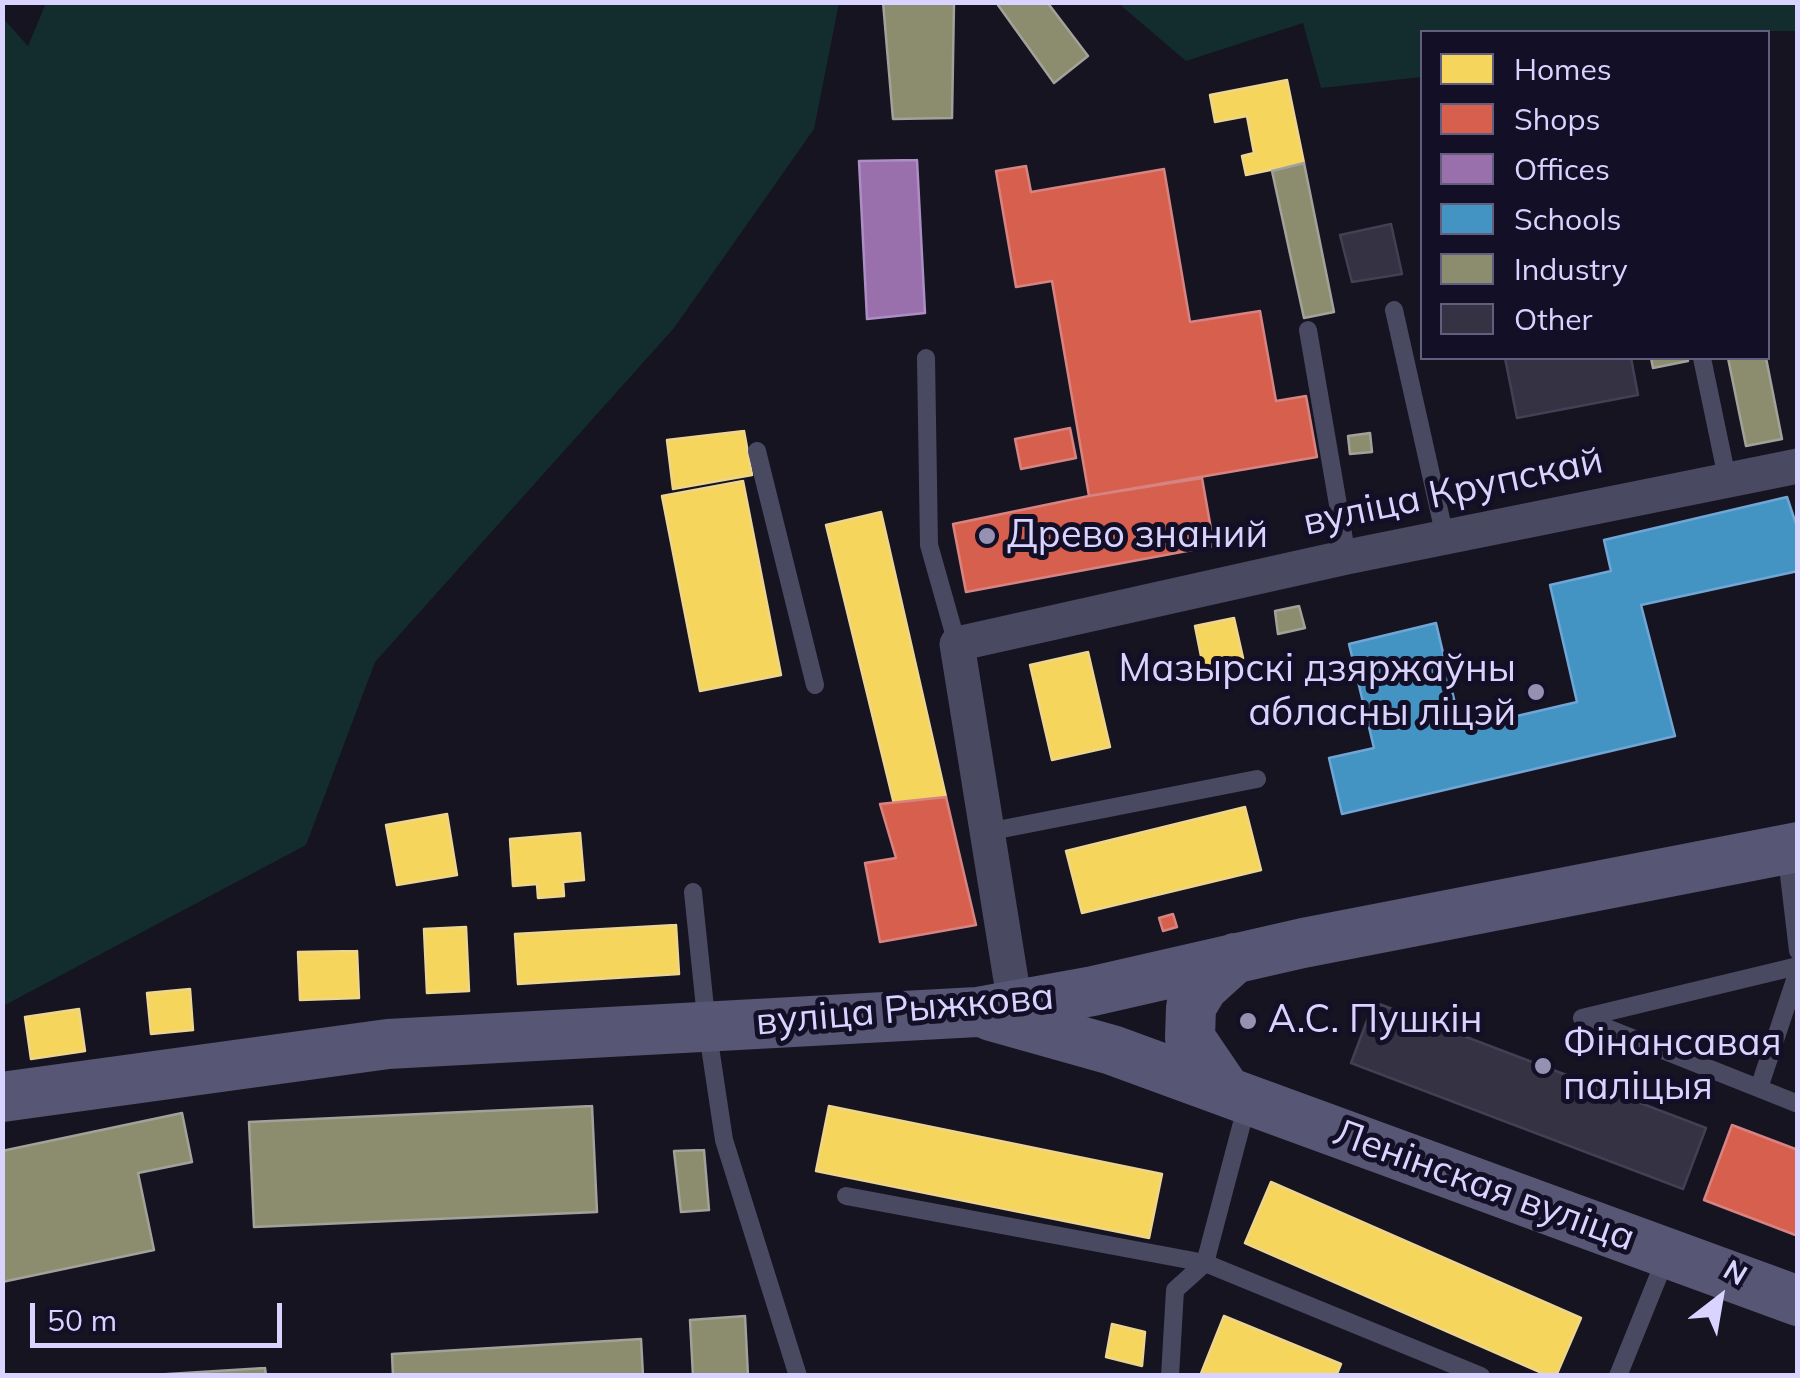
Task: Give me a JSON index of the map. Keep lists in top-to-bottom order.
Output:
{
  "streets": {
    "main road": ["вуліца Рыжкова", "Ленінская вуліца"],
    "street": ["вуліца Крупскай"]
  },
  "crossings": [
    ["вуліца Рыжкова", "Ленінская вуліца"]
  ],
  "places": [
    "Древо знаний",
    "Мазырскі дзяржаўны абласны ліцэй",
    "А.С. Пушкін",
    "Фінансавая паліцыя"
  ],
  "legend": [
    "Homes",
    "Shops",
    "Offices",
    "Schools",
    "Industry",
    "Other"
  ],
  "scale_bar": "50 m",
  "north": "top right"
}
